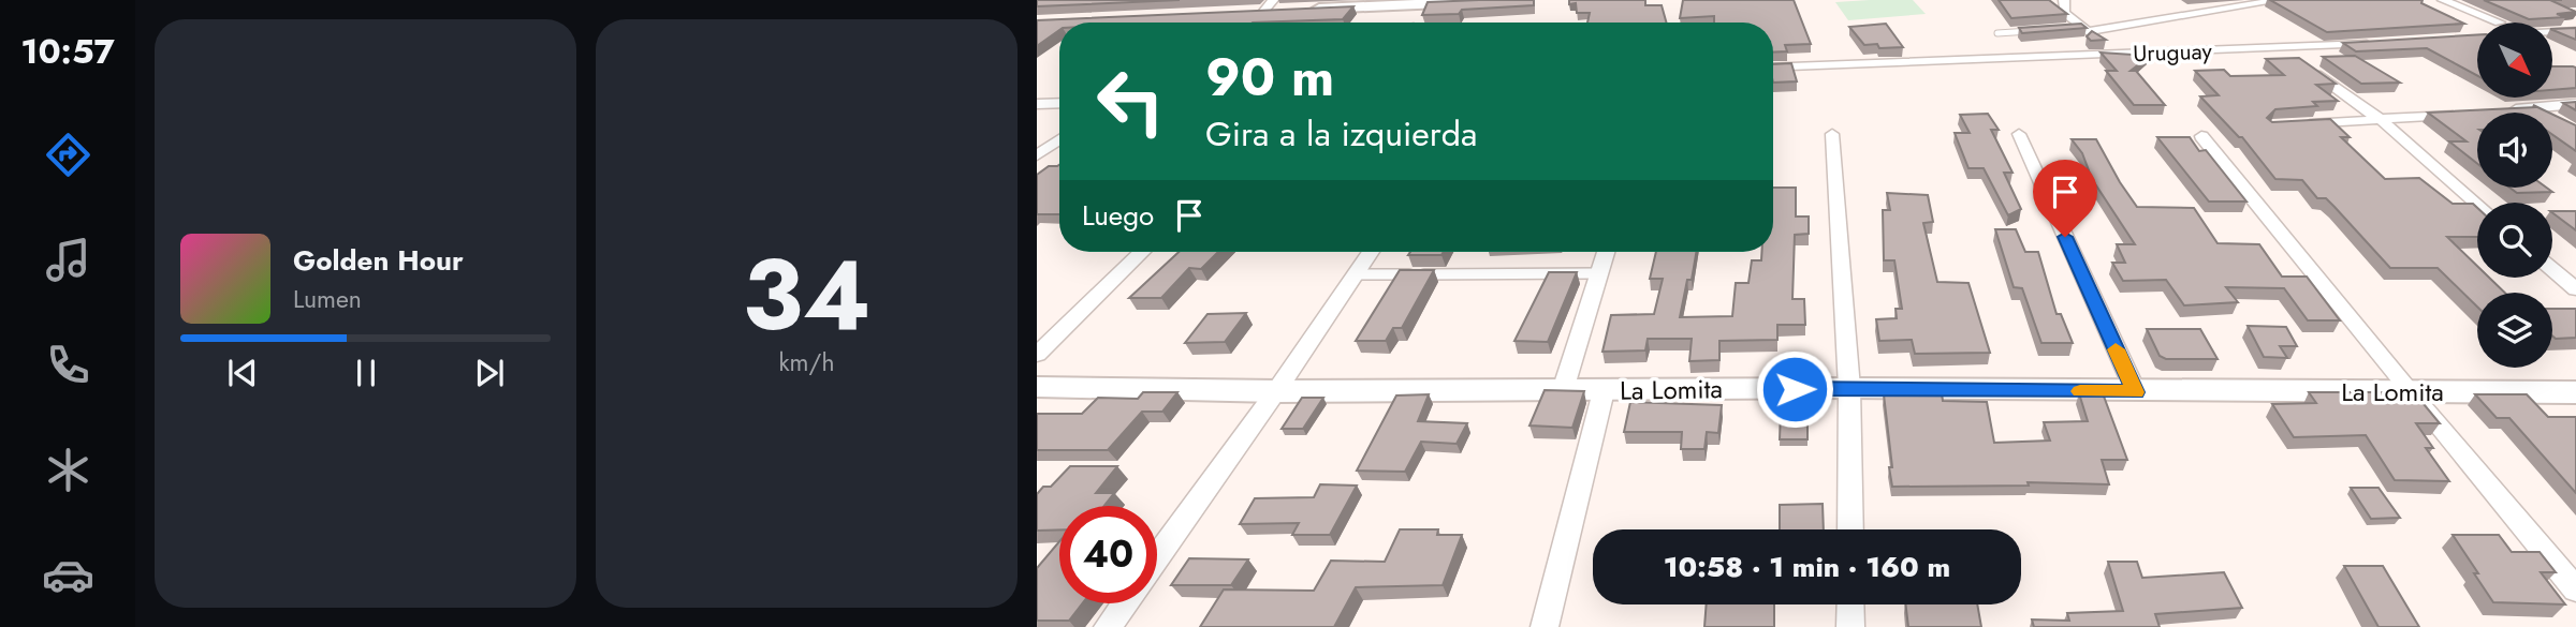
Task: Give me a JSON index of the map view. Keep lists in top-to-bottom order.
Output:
{
  "streets": {
    "street": ["Uruguay", "La Lomita"]
  },
  "north": "bottom right",
  "page": {
    "tabs": "10:57",
    "tile": ["34", "km/h"],
    "turn": ["90 m", "Gira a la izquierda"],
    "then": "Luego",
    "song": ["Golden Hour", "Lumen"],
    "limit": "40",
    "trip": "10:58 · 1 min · 160 m"
  }
}
